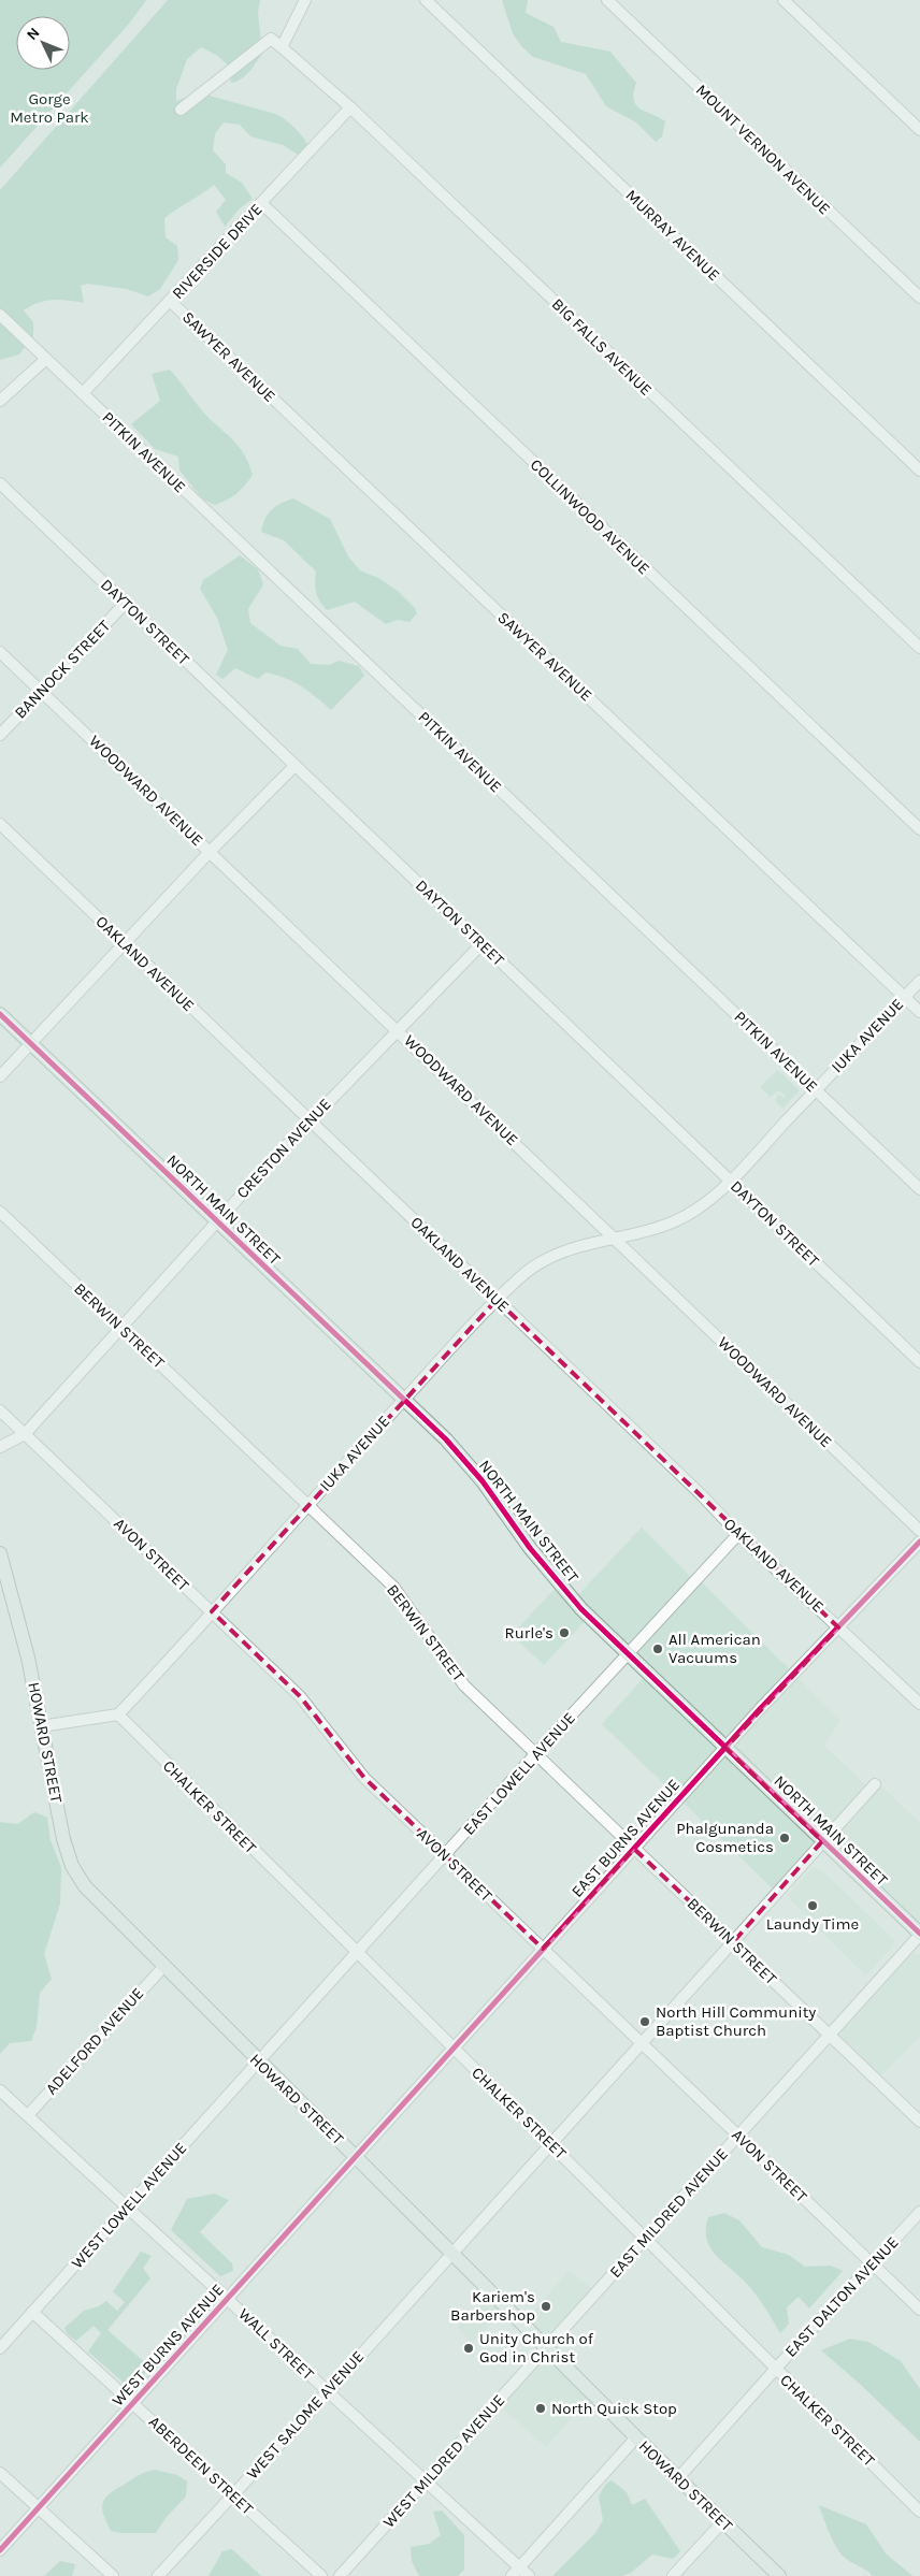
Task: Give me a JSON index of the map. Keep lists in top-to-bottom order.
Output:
{
  "streets": {
    "main road": ["NORTH MAIN STREET", "HOWARD STREET"],
    "street": [
      "MOUNT VERNON AVENUE",
      "MURRAY AVENUE",
      "RIVERSIDE DRIVE",
      "BIG FALLS AVENUE",
      "SAWYER AVENUE",
      "PITKIN AVENUE",
      "COLLINWOOD AVENUE",
      "DAYTON STREET",
      "BANNOCK STREET",
      "WOODWARD AVENUE",
      "OAKLAND AVENUE",
      "IUKA AVENUE",
      "CRESTON AVENUE",
      "BERWIN STREET",
      "AVON STREET",
      "EAST LOWELL AVENUE",
      "CHALKER STREET",
      "EAST BURNS AVENUE",
      "ADELFORD AVENUE",
      "WEST LOWELL AVENUE",
      "EAST MILDRED AVENUE",
      "EAST DALTON AVENUE",
      "WALL STREET",
      "WEST BURNS AVENUE",
      "WEST SALOME AVENUE",
      "WEST MILDRED AVENUE",
      "ABERDEEN STREET"
    ]
  },
  "crossings": [
    ["RIVERSIDE DRIVE", "BIG FALLS AVENUE"],
    ["RIVERSIDE DRIVE", "SAWYER AVENUE"],
    ["RIVERSIDE DRIVE", "PITKIN AVENUE"],
    ["RIVERSIDE DRIVE", "COLLINWOOD AVENUE"],
    ["SAWYER AVENUE", "IUKA AVENUE"],
    ["PITKIN AVENUE", "IUKA AVENUE"],
    ["DAYTON STREET", "BANNOCK STREET"],
    ["DAYTON STREET", "IUKA AVENUE"],
    ["DAYTON STREET", "CRESTON AVENUE"],
    ["BANNOCK STREET", "WOODWARD AVENUE"],
    ["WOODWARD AVENUE", "IUKA AVENUE"],
    ["WOODWARD AVENUE", "CRESTON AVENUE"],
    ["OAKLAND AVENUE", "IUKA AVENUE"],
    ["OAKLAND AVENUE", "CRESTON AVENUE"],
    ["OAKLAND AVENUE", "EAST LOWELL AVENUE"],
    ["OAKLAND AVENUE", "EAST BURNS AVENUE"],
    ["IUKA AVENUE", "NORTH MAIN STREET"],
    ["IUKA AVENUE", "BERWIN STREET"],
    ["IUKA AVENUE", "AVON STREET"],
    ["IUKA AVENUE", "CHALKER STREET"],
    ["CRESTON AVENUE", "NORTH MAIN STREET"],
    ["CRESTON AVENUE", "BERWIN STREET"],
    ["CRESTON AVENUE", "AVON STREET"],
    ["NORTH MAIN STREET", "EAST LOWELL AVENUE"],
    ["NORTH MAIN STREET", "EAST BURNS AVENUE"],
    ["NORTH MAIN STREET", "EAST MILDRED AVENUE"],
    ["NORTH MAIN STREET", "WEST SALOME AVENUE"],
    ["BERWIN STREET", "EAST LOWELL AVENUE"],
    ["BERWIN STREET", "EAST BURNS AVENUE"],
    ["BERWIN STREET", "EAST MILDRED AVENUE"],
    ["BERWIN STREET", "WEST SALOME AVENUE"],
    ["AVON STREET", "EAST LOWELL AVENUE"],
    ["AVON STREET", "EAST BURNS AVENUE"],
    ["AVON STREET", "EAST MILDRED AVENUE"],
    ["AVON STREET", "EAST DALTON AVENUE"],
    ["AVON STREET", "WEST SALOME AVENUE"],
    ["HOWARD STREET", "EAST LOWELL AVENUE"],
    ["HOWARD STREET", "EAST BURNS AVENUE"],
    ["HOWARD STREET", "ADELFORD AVENUE"],
    ["HOWARD STREET", "WEST LOWELL AVENUE"],
    ["HOWARD STREET", "EAST MILDRED AVENUE"],
    ["HOWARD STREET", "EAST DALTON AVENUE"],
    ["HOWARD STREET", "WEST BURNS AVENUE"],
    ["HOWARD STREET", "WEST SALOME AVENUE"],
    ["HOWARD STREET", "WEST MILDRED AVENUE"],
    ["EAST LOWELL AVENUE", "CHALKER STREET"],
    ["EAST LOWELL AVENUE", "WEST LOWELL AVENUE"],
    ["CHALKER STREET", "EAST BURNS AVENUE"],
    ["CHALKER STREET", "EAST MILDRED AVENUE"],
    ["CHALKER STREET", "EAST DALTON AVENUE"],
    ["CHALKER STREET", "WEST SALOME AVENUE"],
    ["EAST BURNS AVENUE", "WEST BURNS AVENUE"],
    ["ADELFORD AVENUE", "WALL STREET"],
    ["WEST LOWELL AVENUE", "WALL STREET"],
    ["WEST LOWELL AVENUE", "ABERDEEN STREET"],
    ["EAST MILDRED AVENUE", "WEST MILDRED AVENUE"],
    ["WALL STREET", "WEST BURNS AVENUE"],
    ["WALL STREET", "WEST SALOME AVENUE"],
    ["WALL STREET", "WEST MILDRED AVENUE"],
    ["WEST BURNS AVENUE", "ABERDEEN STREET"],
    ["WEST SALOME AVENUE", "ABERDEEN STREET"]
  ],
  "parks": ["Gorge Metro Park"],
  "places": [
    "Rurle's",
    "All American Vacuums",
    "Phalgunanda Cosmetics",
    "Laundy Time",
    "North Hill Community Baptist Church",
    "Kariem's Barbershop",
    "Unity Church of God in Christ",
    "North Quick Stop"
  ],
  "north": "top left"
}
